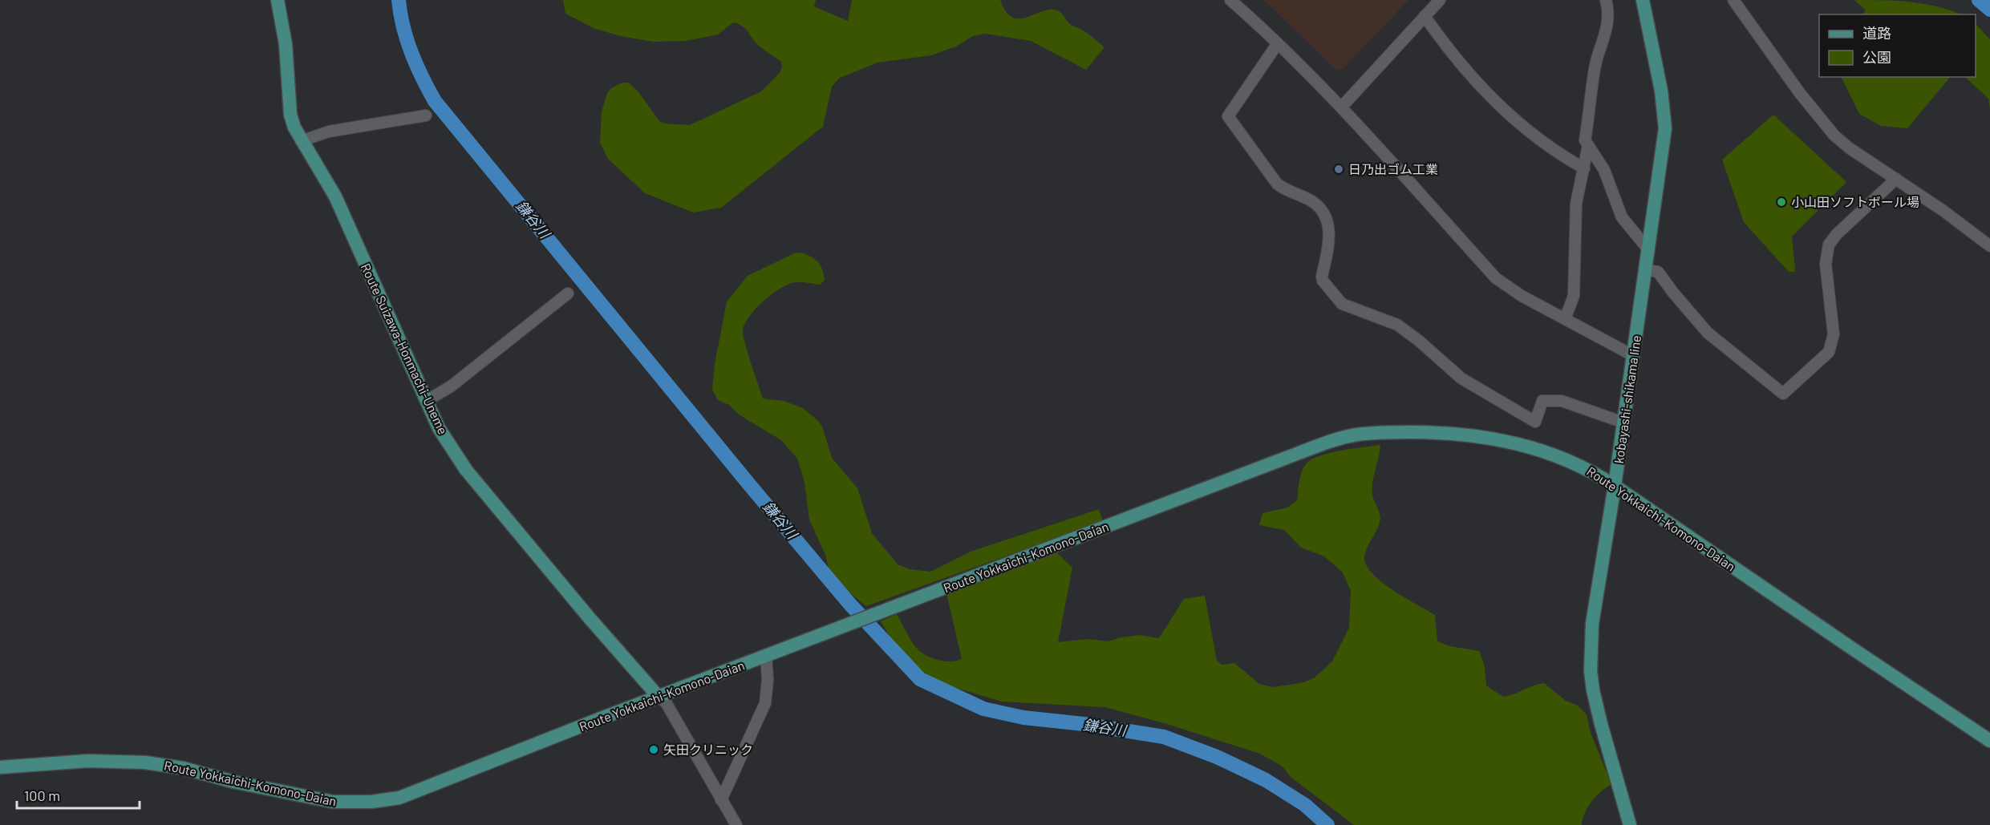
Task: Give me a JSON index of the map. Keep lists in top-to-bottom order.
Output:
{
  "streets": {
    "main road": ["Route Suizawa-Honmachi-Uneme", "kobayashi-shikama line", "Route Yokkaichi-Komono-Daian"]
  },
  "crossings": [
    ["Route Suizawa-Honmachi-Uneme", "Route Yokkaichi-Komono-Daian"],
    ["kobayashi-shikama line", "Route Yokkaichi-Komono-Daian"]
  ],
  "water": ["鎌谷川"],
  "places": ["日乃出ゴム工業", "小山田ソフトボール場", "矢田クリニック"],
  "legend": ["道路", "公園"],
  "scale_bar": "100 m"
}
